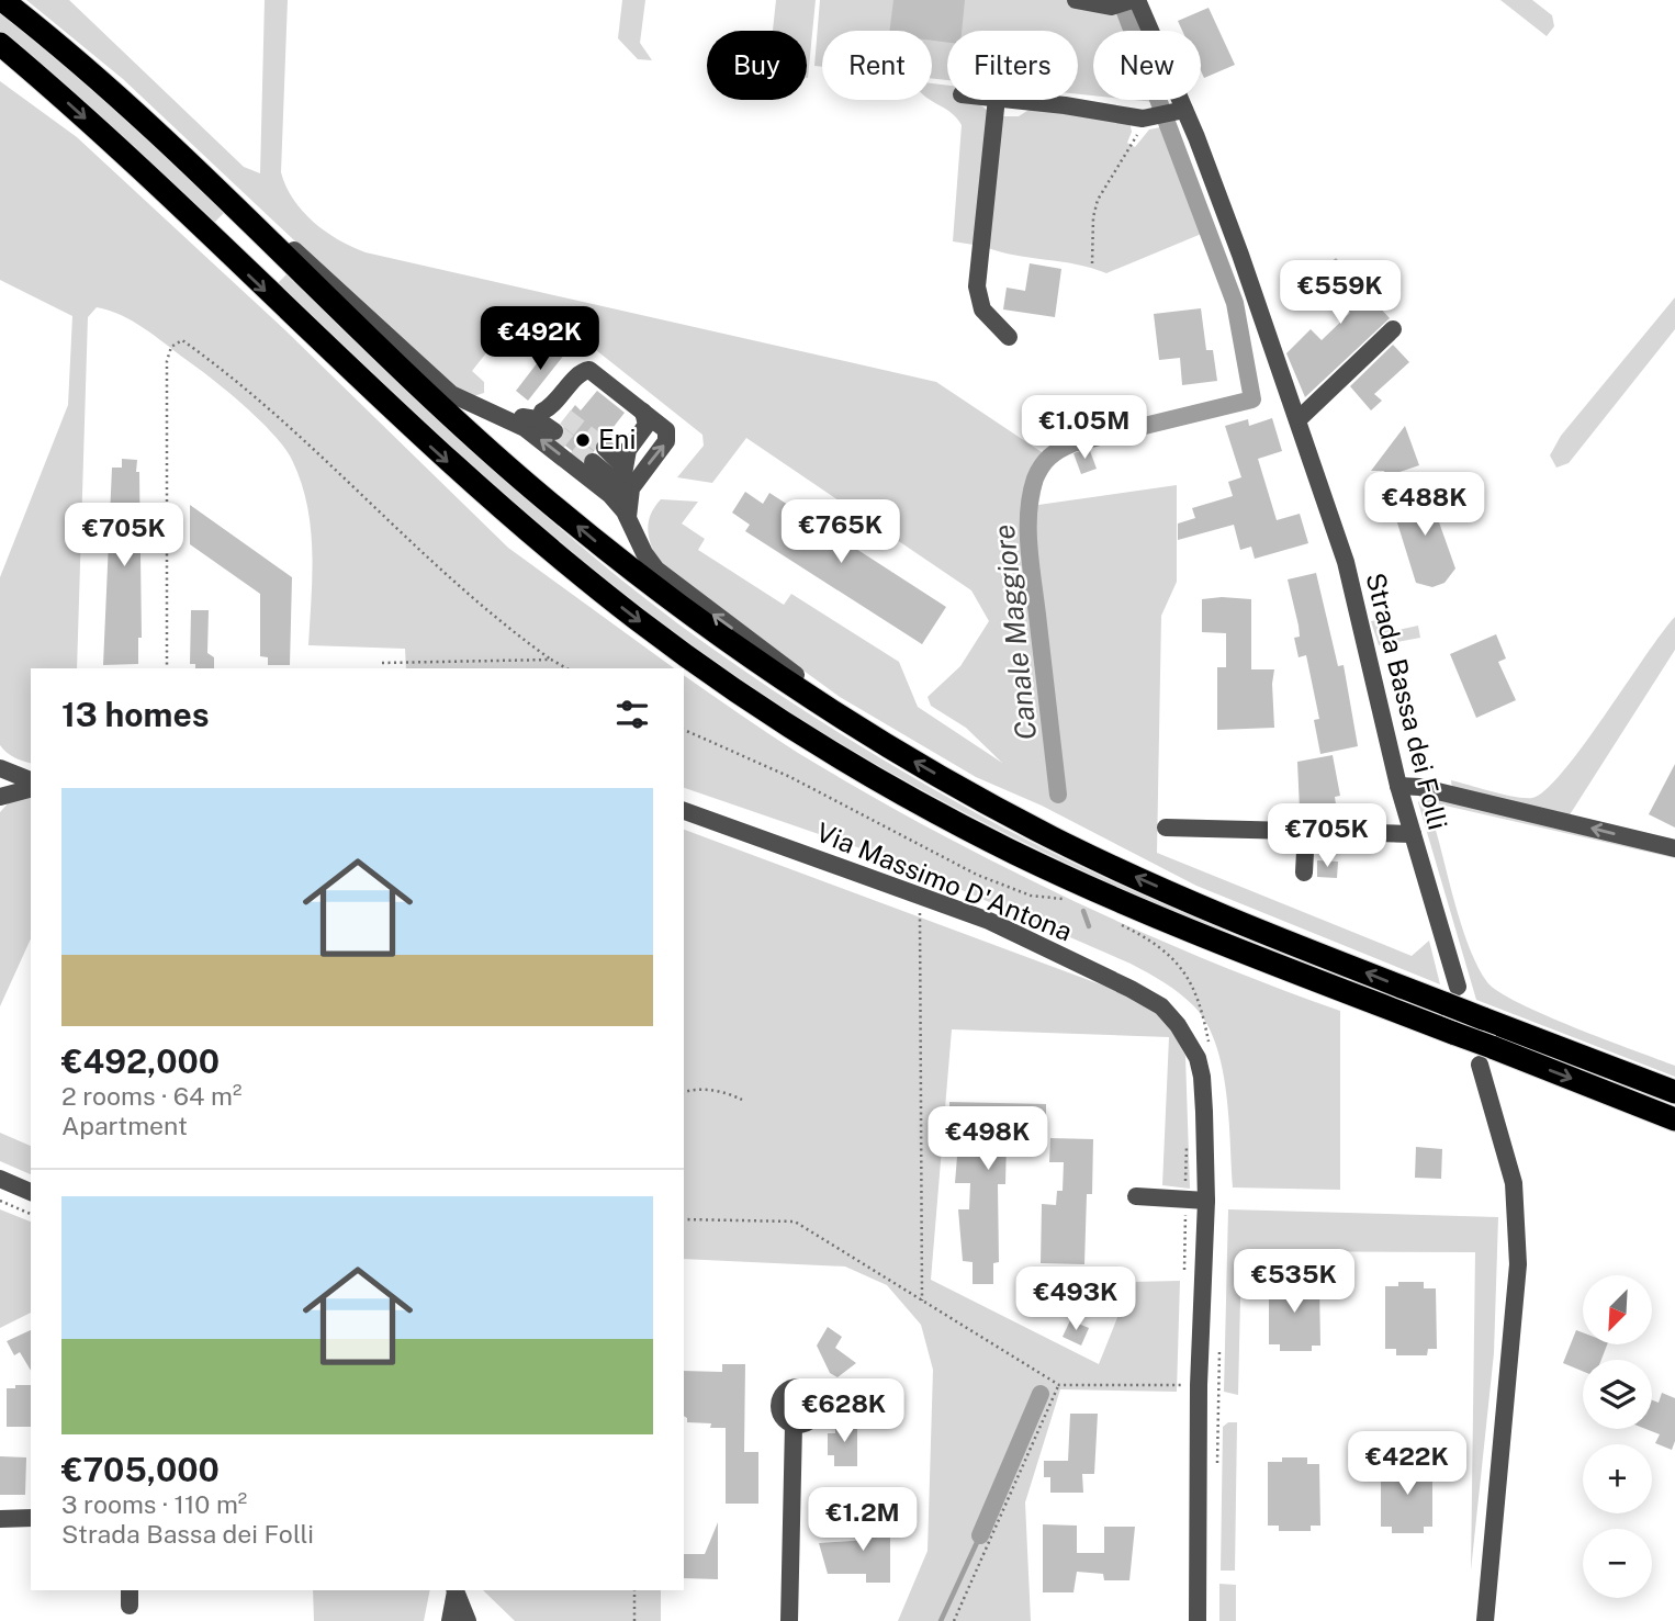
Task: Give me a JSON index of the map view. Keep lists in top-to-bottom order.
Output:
{
  "streets": {
    "street": ["Strada Bassa dei Folli", "Via Massimo D'Antona"]
  },
  "water": ["Canale Maggiore"],
  "places": ["Eni"],
  "north": "bottom left",
  "page": {
    "chip": [
      "Buy",
      "Rent",
      "Filters",
      "New"
    ],
    "price": [
      "€559K",
      "€492K",
      "€1.05M",
      "€488K",
      "€765K",
      "€705K",
      "€705K",
      "€498K",
      "€535K",
      "€493K",
      "€628K",
      "€422K",
      "€1.2M"
    ],
    "heading": "13 homes",
    "list": [
      {
        "name": "€492,000",
        "note": "2 rooms · 64 m² · Apartment"
      },
      {
        "name": "€705,000",
        "note": "3 rooms · 110 m² · Strada Bassa dei Folli"
      }
    ],
    "map_buttons": ["+", "−"]
  }
}
